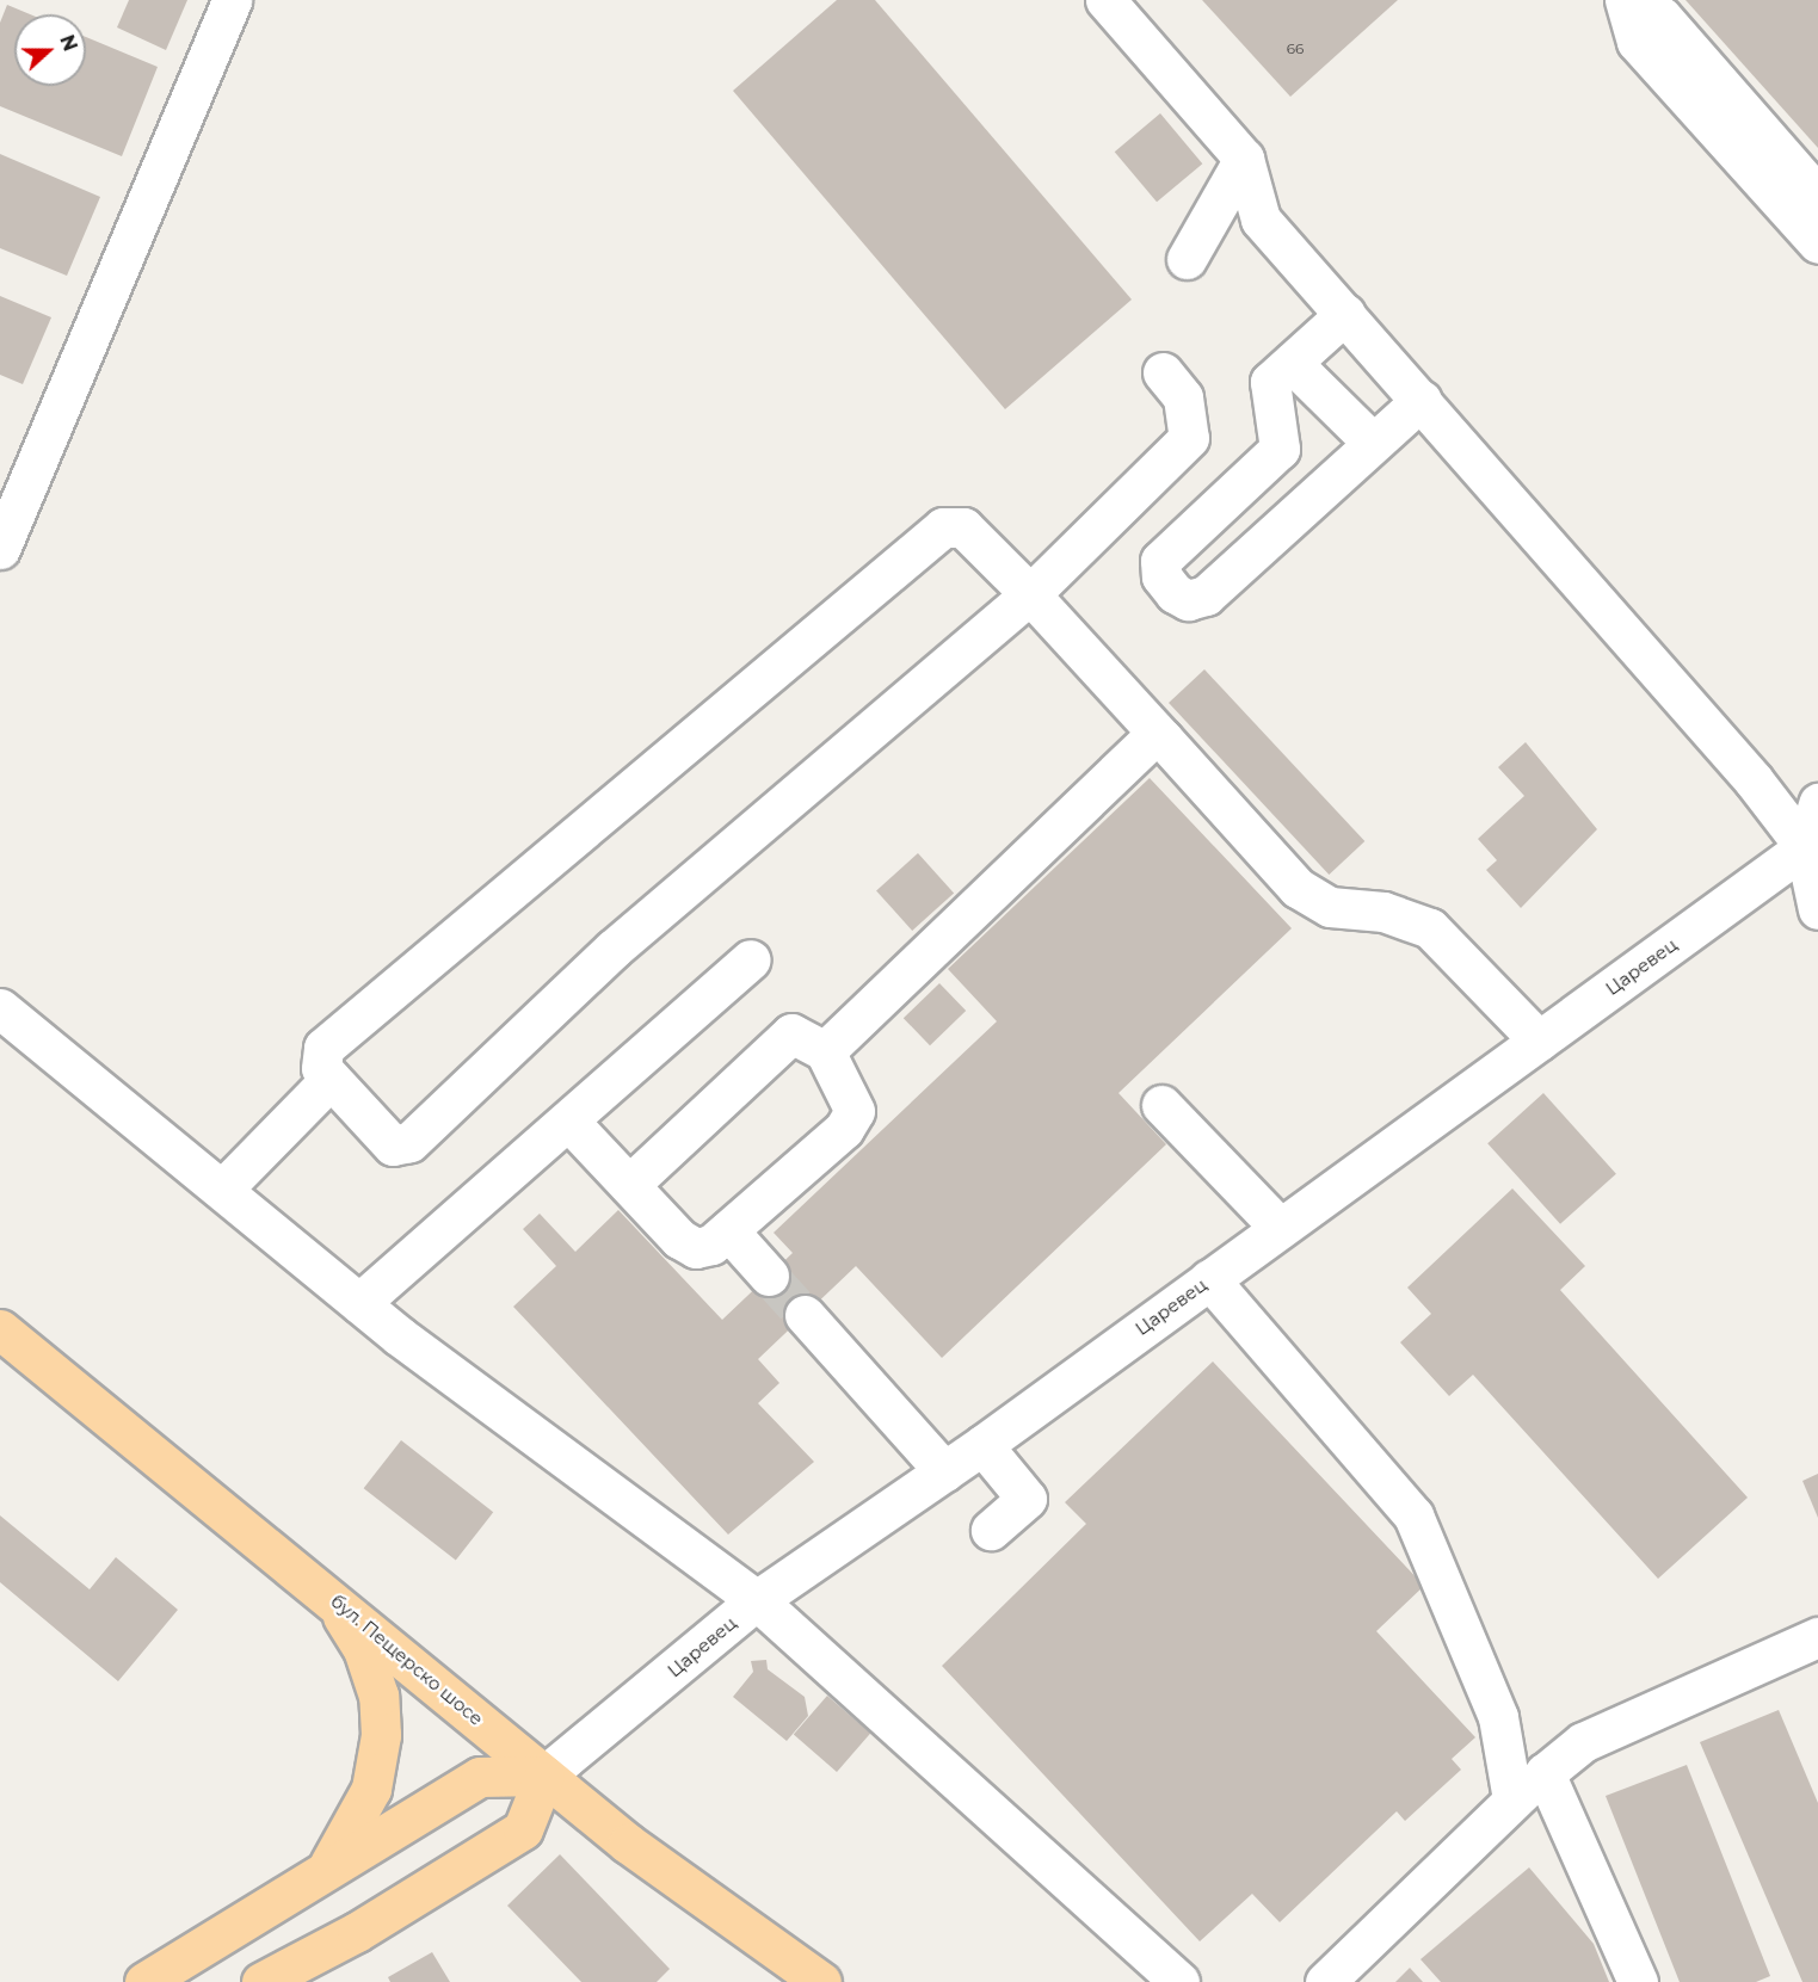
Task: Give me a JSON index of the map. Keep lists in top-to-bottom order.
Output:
{
  "streets": {
    "main road": ["Царевец", "бул. Пещерско шосе"]
  },
  "crossings": [
    ["Царевец", "бул. Пещерско шосе"]
  ],
  "house_numbers": ["66"],
  "north": "right"
}
